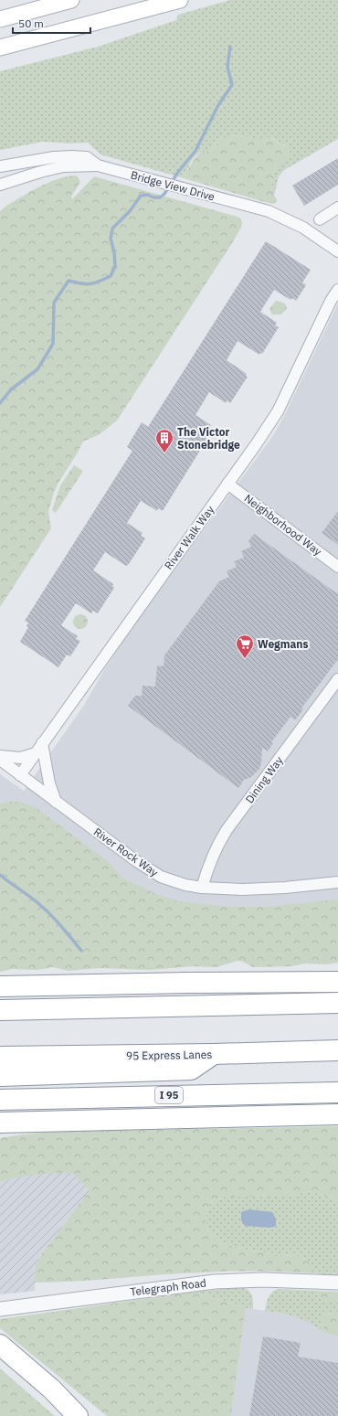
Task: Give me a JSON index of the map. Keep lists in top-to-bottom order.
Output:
{
  "streets": {
    "highway": ["95 Express Lanes", "I 95"],
    "street": [
      "Bridge View Drive",
      "Neighborhood Way",
      "River Walk Way",
      "Dining Way",
      "River Rock Way",
      "Telegraph Road"
    ]
  },
  "crossings": [
    ["Neighborhood Way", "River Walk Way"],
    ["River Walk Way", "River Rock Way"],
    ["Dining Way", "River Rock Way"]
  ],
  "places": {
    "building": ["The Victor Stonebridge"],
    "supermarket": ["Wegmans"]
  },
  "scale_bar": "50 m"
}
